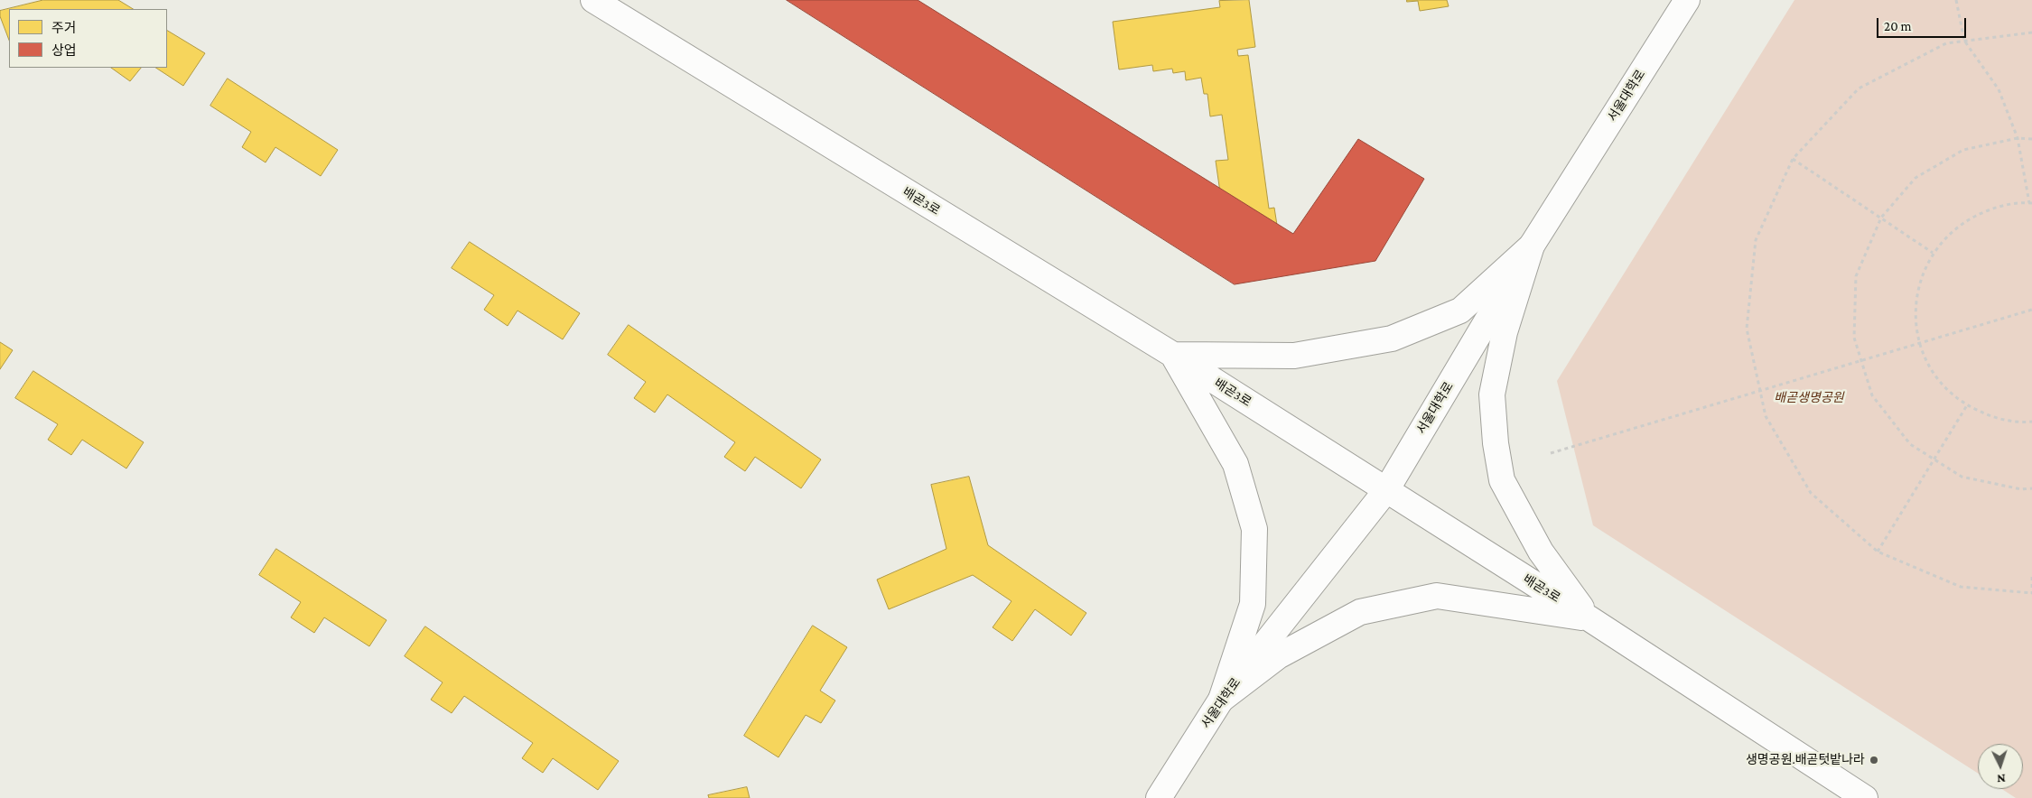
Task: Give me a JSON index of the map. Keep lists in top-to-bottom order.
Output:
{
  "streets": {
    "main road": ["서울대학로", "배곧3로"]
  },
  "crossings": [
    ["서울대학로", "배곧3로"]
  ],
  "parks": ["배곧생명공원"],
  "places": ["생명공원.배곧텃밭나라"],
  "legend": ["주거", "상업"],
  "scale_bar": "20 m",
  "north": "bottom"
}
